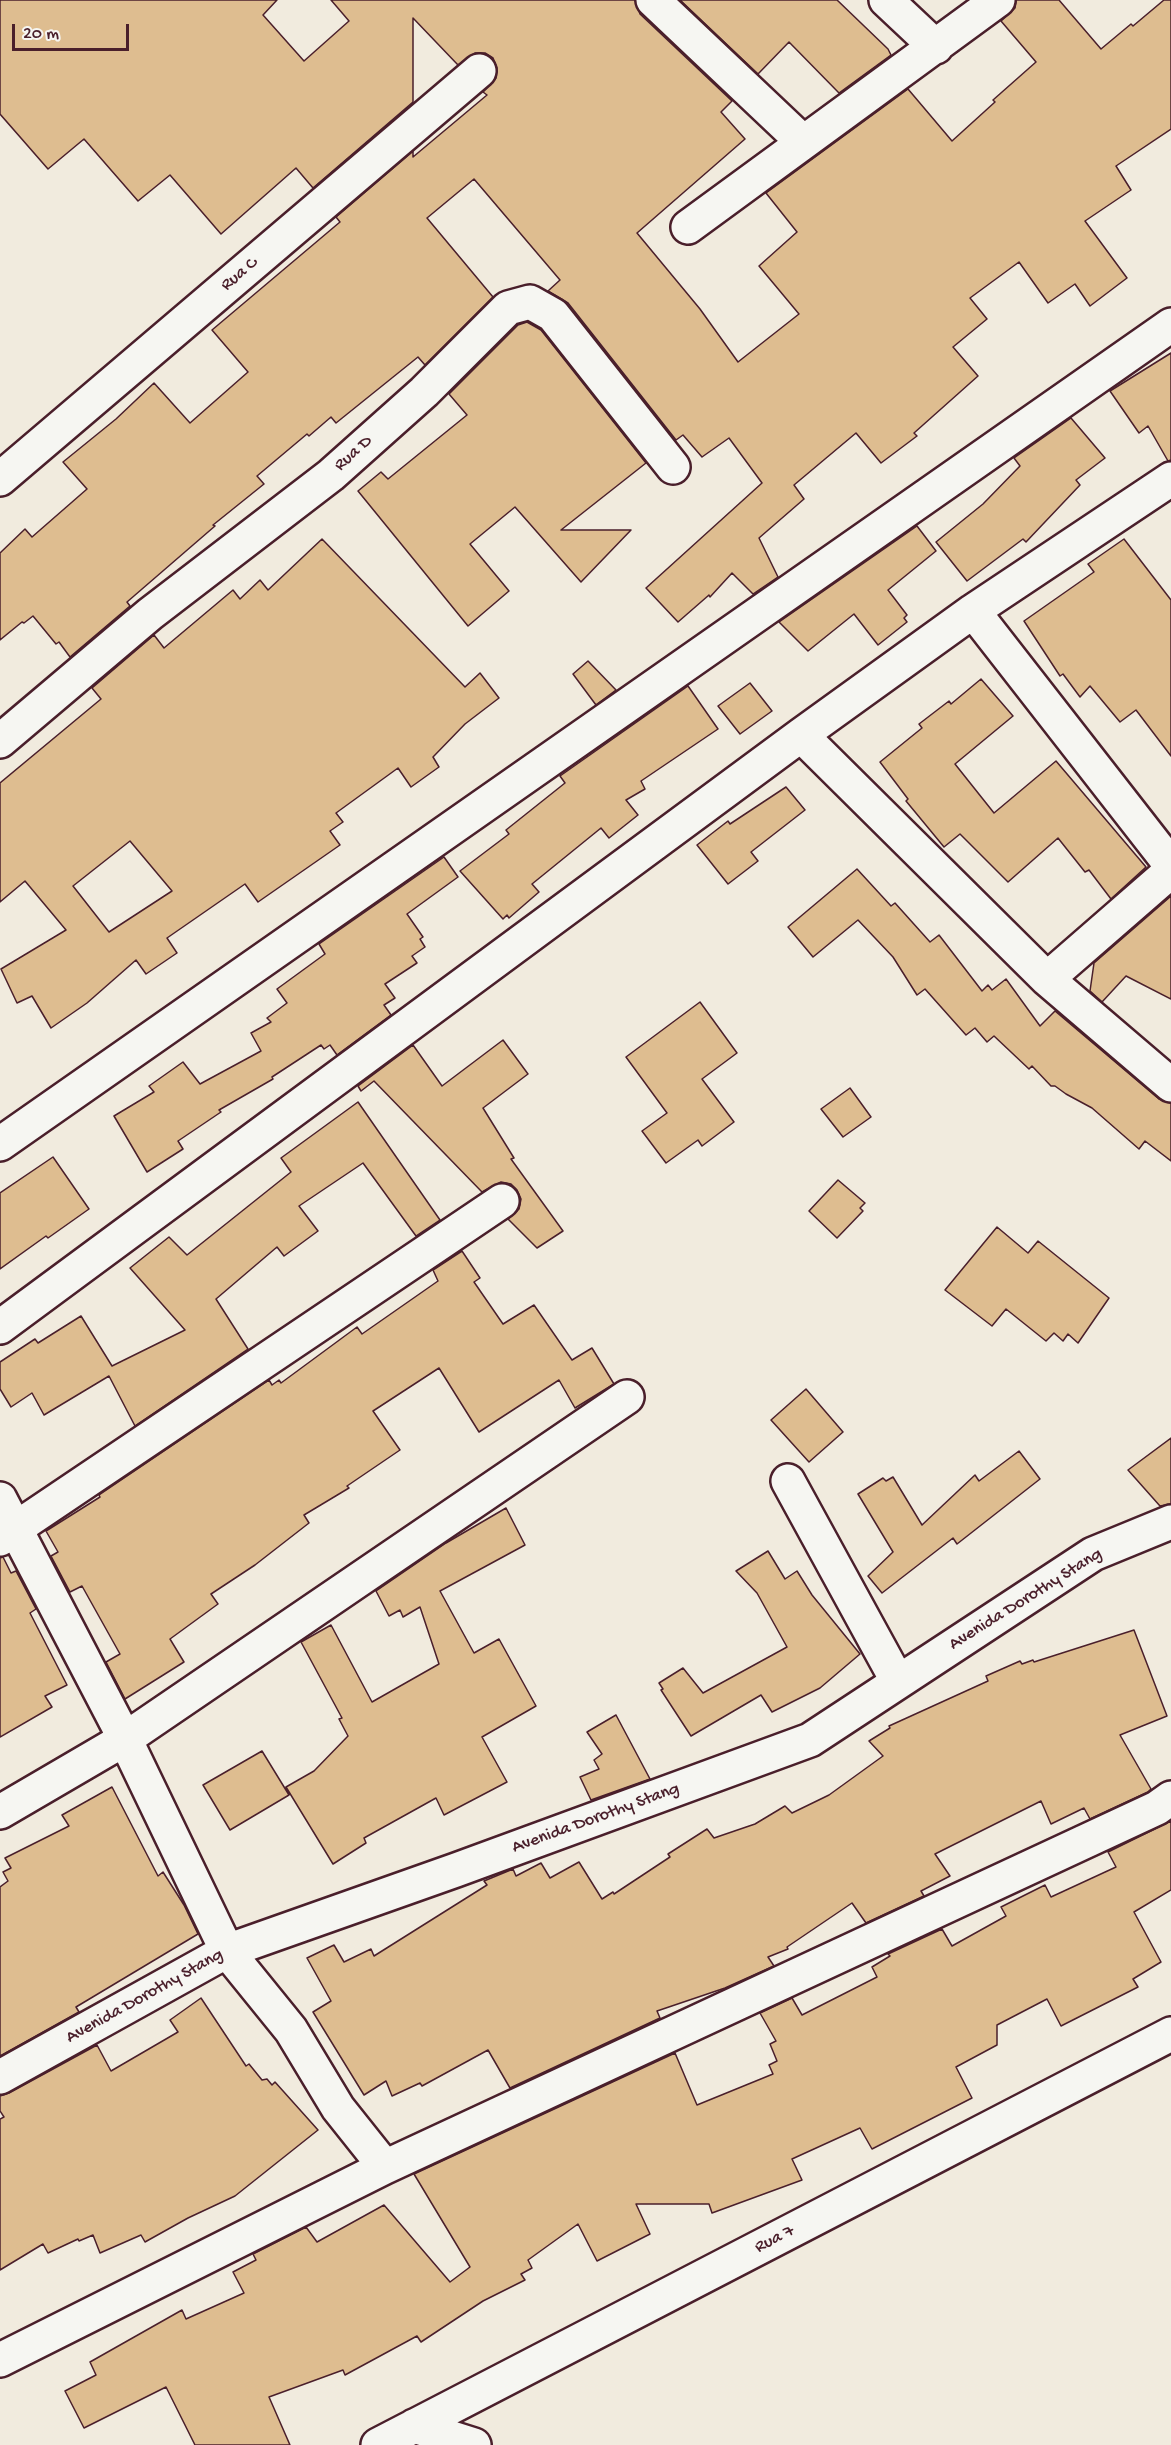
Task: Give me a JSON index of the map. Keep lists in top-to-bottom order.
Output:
{
  "streets": {
    "street": [
      "Rua C",
      "Rua D",
      "Avenida Dorothy Stang",
      "Rua 7"
    ]
  },
  "scale_bar": "20 m"
}
